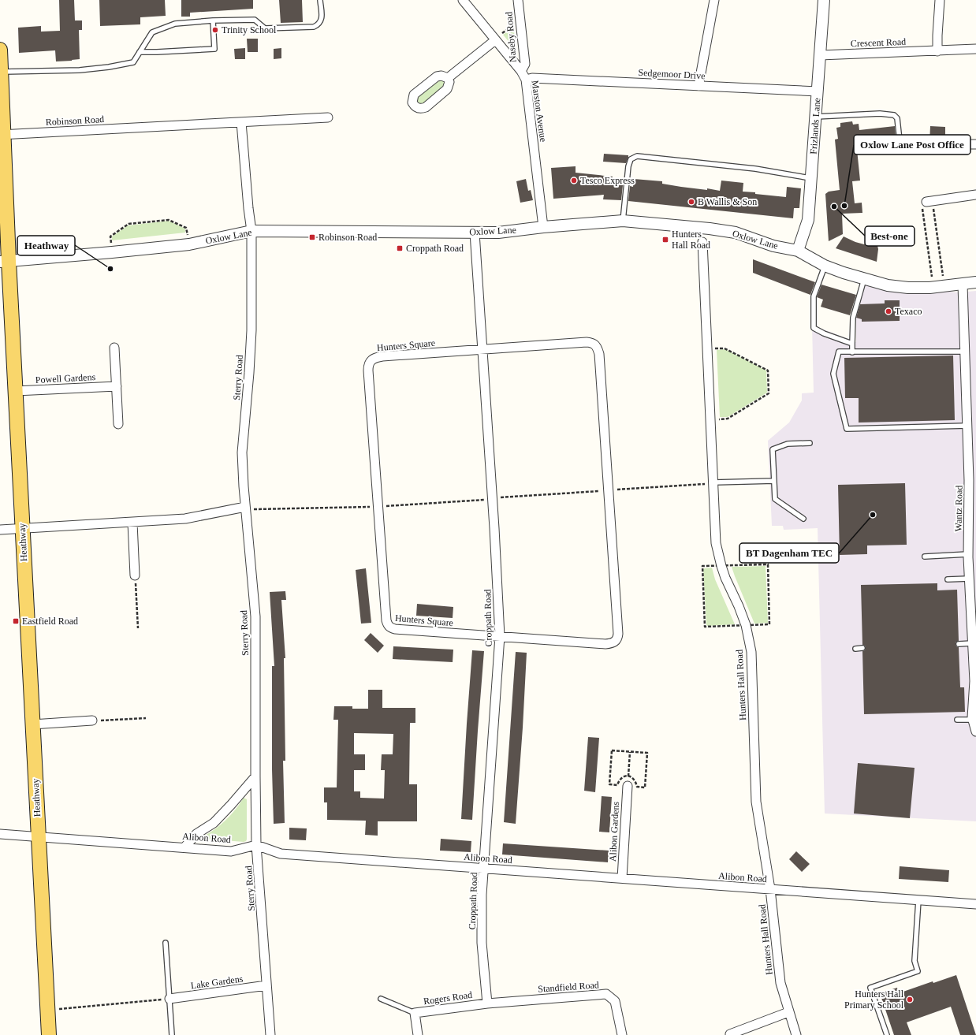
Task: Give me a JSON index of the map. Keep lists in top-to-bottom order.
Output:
{
  "streets": {
    "main road": ["Heathway"],
    "street": [
      "Naseby Road",
      "Crescent Road",
      "Sedgemoor Drive",
      "Marston Avenue",
      "Robinson Road",
      "Frizlands Lane",
      "Oxlow Lane",
      "Hunters Square",
      "Sterry Road",
      "Powell Gardens",
      "Wantz Road",
      "Croppath Road",
      "Hunters Hall Road",
      "Alibon Gardens",
      "Alibon Road",
      "Lake Gardens",
      "Standfield Road",
      "Rogers Road"
    ]
  },
  "crossings": [
    ["Naseby Road", "Marston Avenue"],
    ["Crescent Road", "Frizlands Lane"],
    ["Sedgemoor Drive", "Marston Avenue"],
    ["Sedgemoor Drive", "Frizlands Lane"],
    ["Marston Avenue", "Oxlow Lane"],
    ["Robinson Road", "Heathway"],
    ["Frizlands Lane", "Oxlow Lane"],
    ["Oxlow Lane", "Sterry Road"],
    ["Oxlow Lane", "Wantz Road"],
    ["Oxlow Lane", "Heathway"],
    ["Oxlow Lane", "Croppath Road"],
    ["Hunters Square", "Croppath Road"],
    ["Sterry Road", "Alibon Road"],
    ["Sterry Road", "Lake Gardens"],
    ["Powell Gardens", "Heathway"],
    ["Heathway", "Alibon Road"],
    ["Croppath Road", "Alibon Road"],
    ["Croppath Road", "Standfield Road"],
    ["Croppath Road", "Rogers Road"],
    ["Hunters Hall Road", "Alibon Road"],
    ["Alibon Gardens", "Alibon Road"],
    ["Standfield Road", "Rogers Road"]
  ],
  "places": {
    "other": [
      "Trinity School",
      "Tesco Express",
      "B Wallis & Son",
      "Oxlow Lane Post Office",
      "Best-one",
      "Heathway",
      "Texaco",
      "BT Dagenham TEC",
      "Hunters Hall Primary School"
    ],
    "transit": [
      "Robinson Road",
      "Hunters Hall Road",
      "Croppath Road",
      "Eastfield Road"
    ]
  }
}
